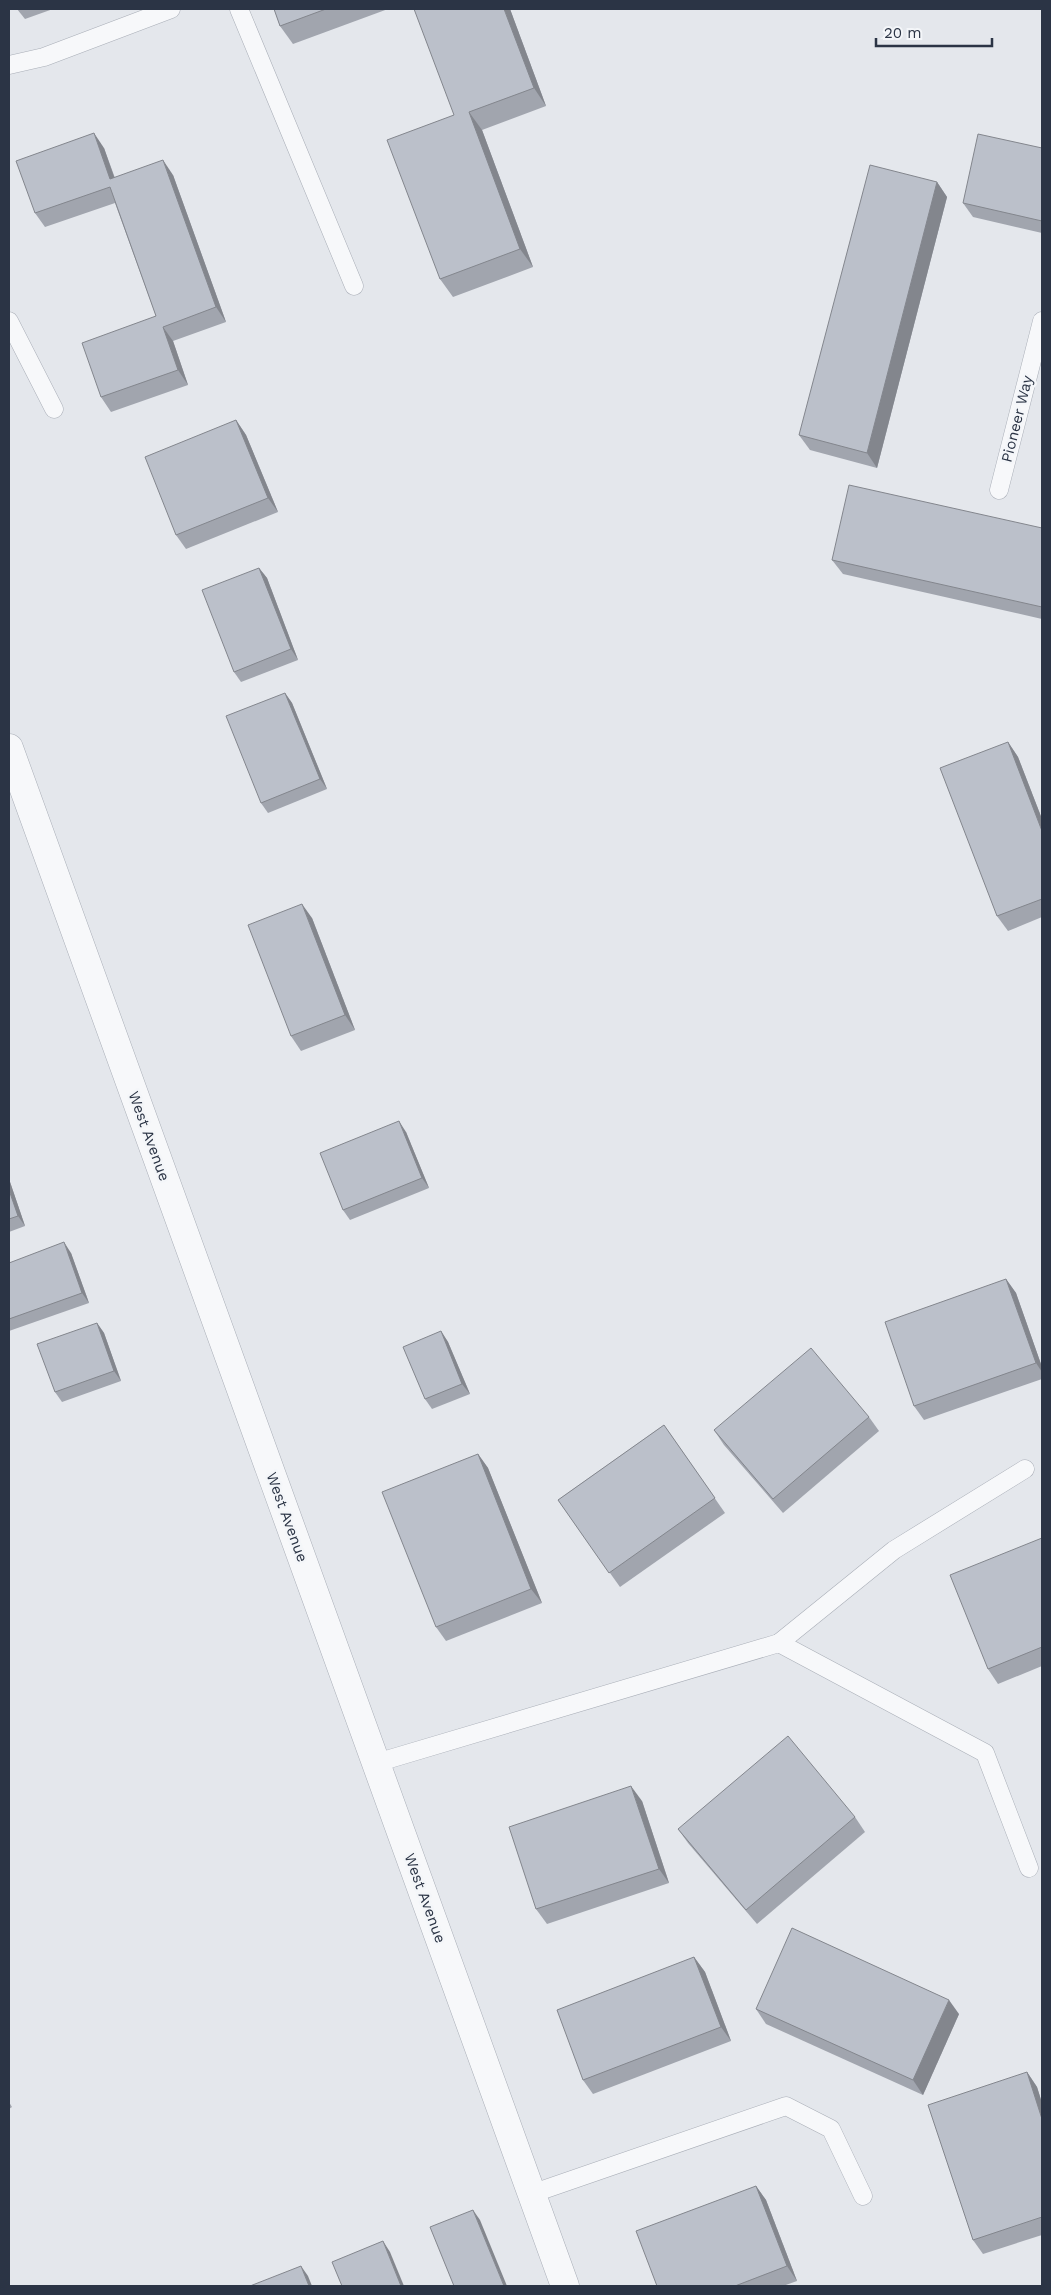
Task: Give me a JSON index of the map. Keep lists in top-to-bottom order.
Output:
{
  "streets": {
    "street": ["West Avenue"],
    "lane": ["Pioneer Way"]
  },
  "scale_bar": "20 m"
}
